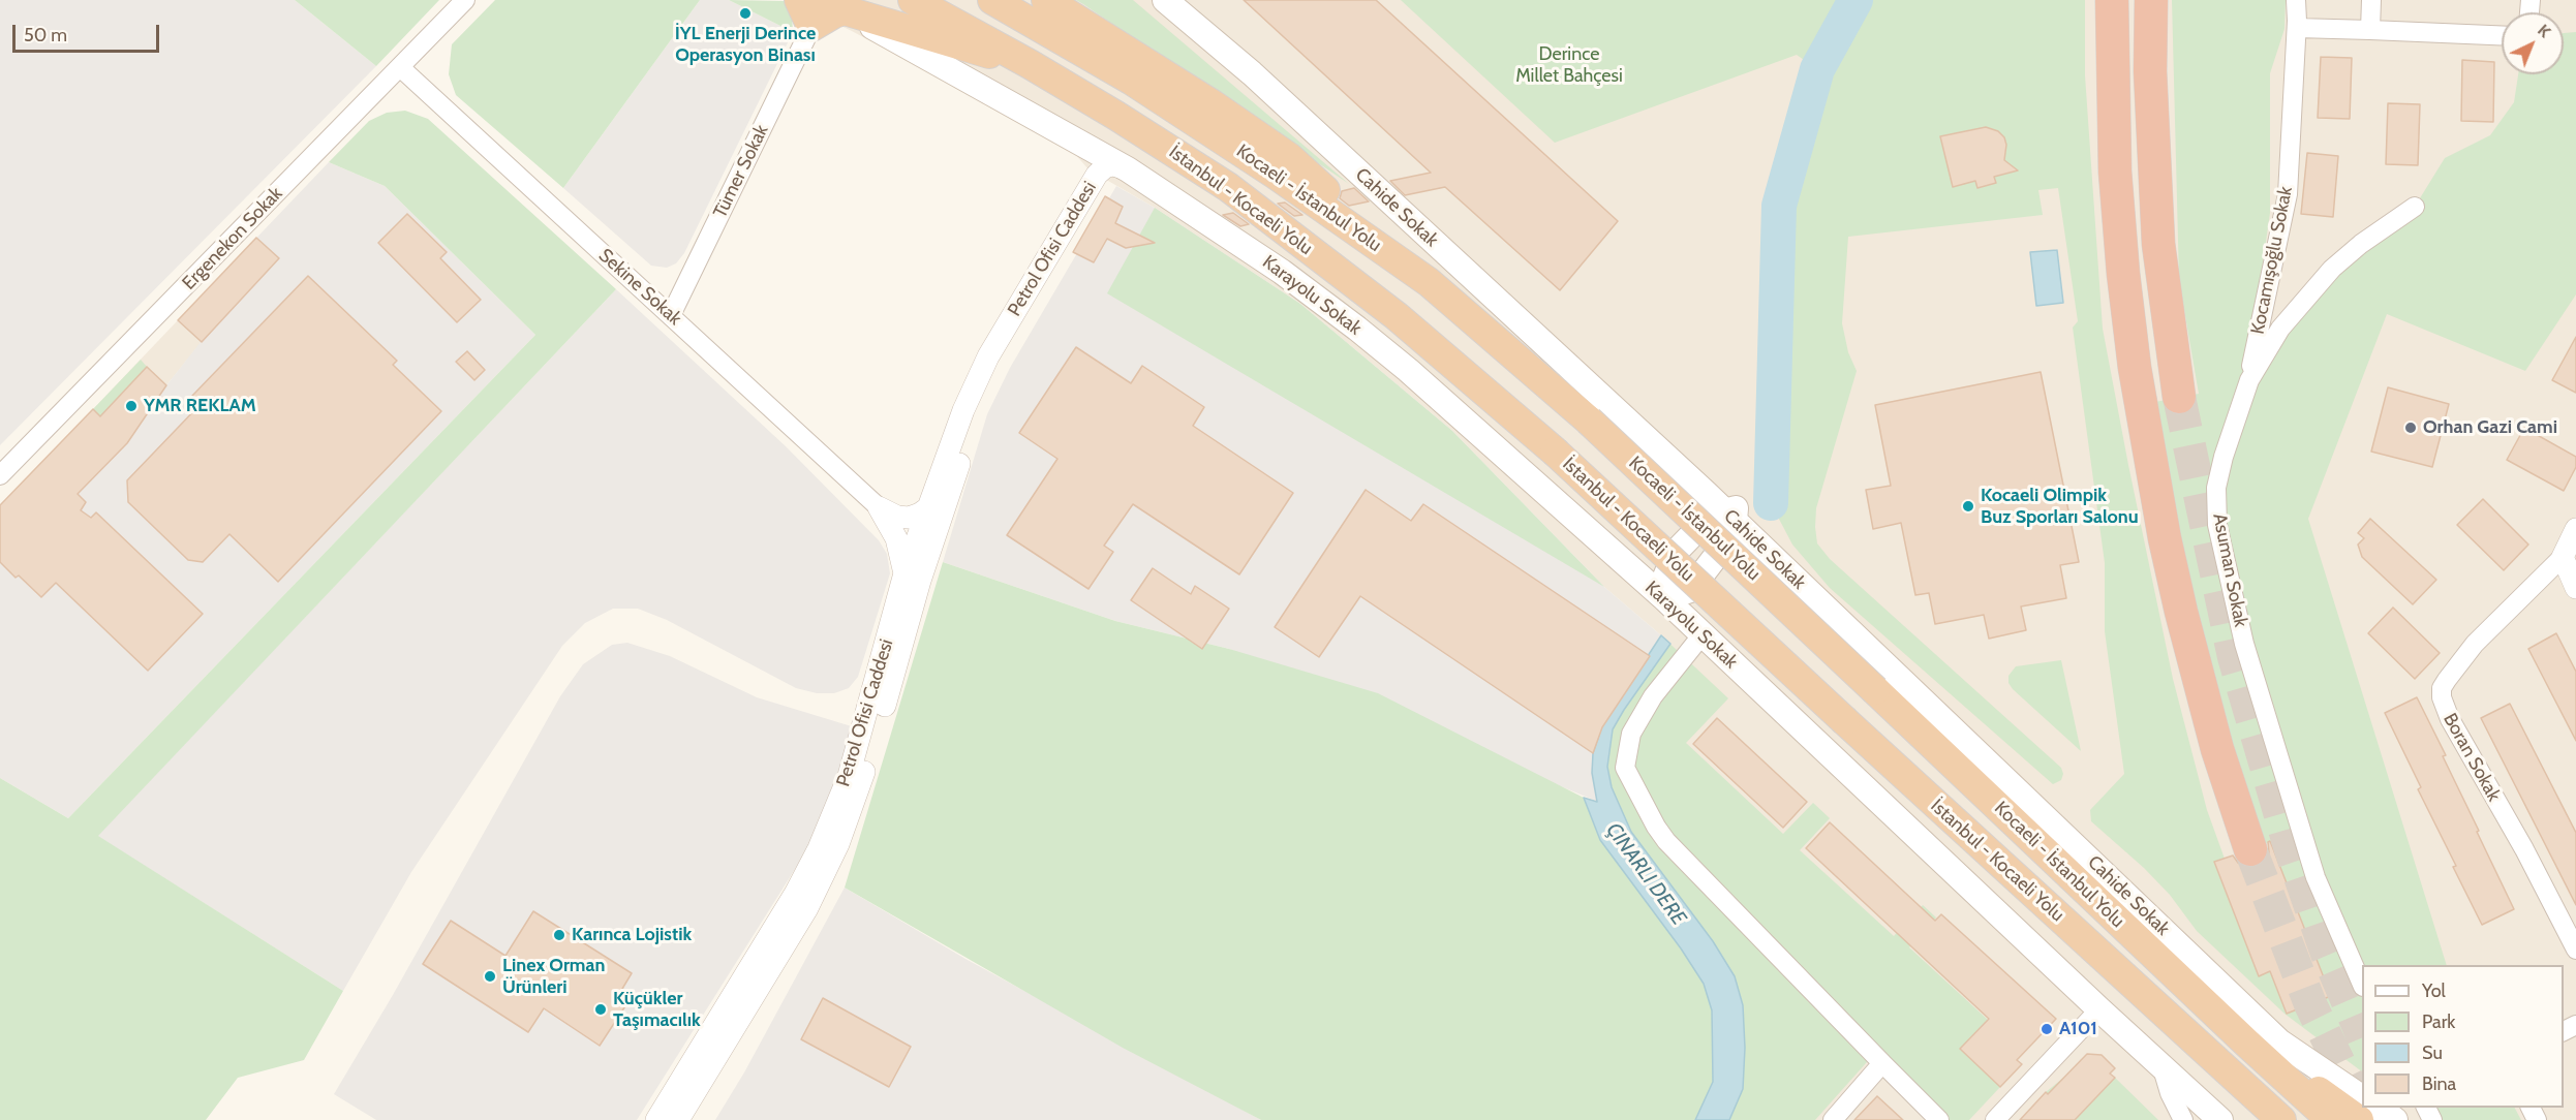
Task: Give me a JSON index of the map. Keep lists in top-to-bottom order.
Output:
{
  "streets": {
    "highway": ["Kocaeli - İstanbul Yolu", "İstanbul - Kocaeli Yolu"],
    "main road": ["Cahide Sokak", "Karayolu Sokak"],
    "street": [
      "Tümer Sokak",
      "Ergenekon Sokak",
      "Petrol Ofisi Caddesi",
      "Kocamışoğlu Sokak",
      "Sekine Sokak",
      "Asuman Sokak",
      "Boran Sokak"
    ]
  },
  "crossings": [
    ["Tümer Sokak", "Sekine Sokak"],
    ["Tümer Sokak", "Karayolu Sokak"],
    ["Ergenekon Sokak", "Sekine Sokak"],
    ["Petrol Ofisi Caddesi", "Karayolu Sokak"],
    ["Kocamışoğlu Sokak", "Asuman Sokak"]
  ],
  "water": ["ÇINARLI DERE"],
  "parks": ["Derince Millet Bahçesi"],
  "places": [
    "İYL Enerji Derince Operasyon Binası",
    "YMR REKLAM",
    "Orhan Gazi Cami",
    "Kocaeli Olimpik Buz Sporları Salonu",
    "Karınca Lojistik",
    "Linex Orman Ürünleri",
    "Küçükler Taşımacılık",
    "A101"
  ],
  "legend": [
    "Yol",
    "Park",
    "Su",
    "Bina"
  ],
  "scale_bar": "50 m",
  "north": "top right"
}
